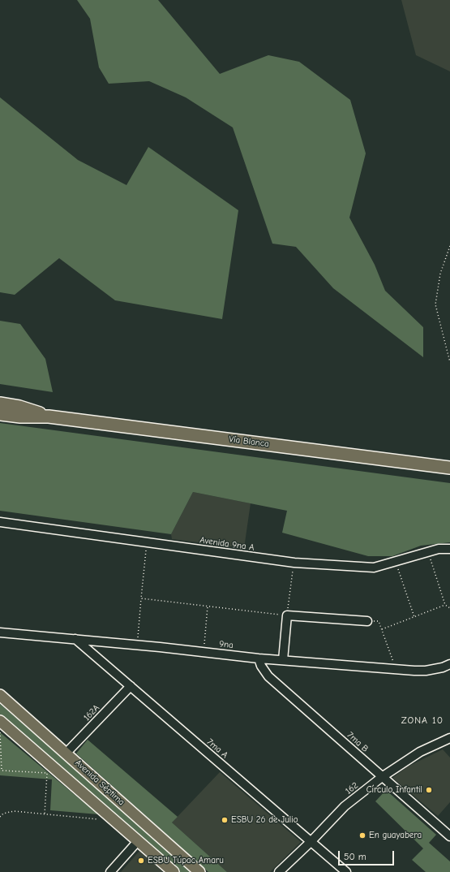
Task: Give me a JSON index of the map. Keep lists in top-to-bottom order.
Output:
{
  "streets": {
    "highway": ["Vía Blanca"],
    "main road": ["Avenida Séptima"],
    "street": [
      "Avenida 9na A",
      "9na",
      "162A",
      "7ma B",
      "7ma A",
      "162"
    ]
  },
  "crossings": [
    ["9na", "7ma B"],
    ["9na", "7ma A"],
    ["162A", "7ma A"],
    ["162A", "Avenida Séptima"],
    ["7ma B", "162"],
    ["7ma A", "162"]
  ],
  "districts": ["ZONA 10"],
  "places": [
    "Círculo Infantil",
    "ESBU 26 de Julio",
    "En guayabera",
    "ESBU Túpac Amaru"
  ],
  "scale_bar": "50 m"
}
